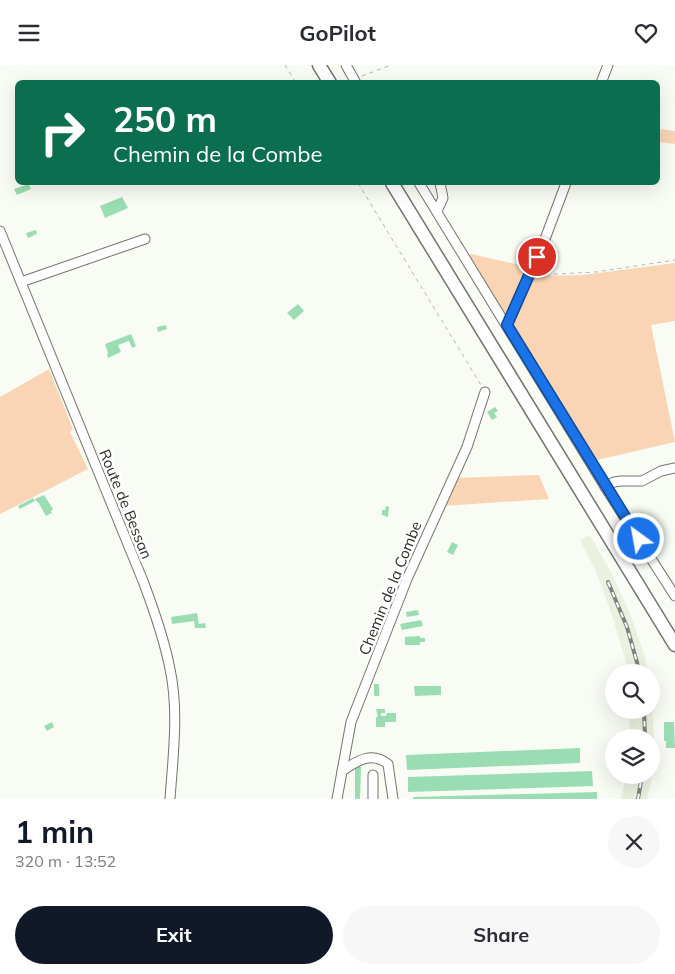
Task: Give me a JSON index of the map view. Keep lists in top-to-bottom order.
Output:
{
  "streets": {
    "street": ["Route de Bessan", "Chemin de la Combe"]
  },
  "page": {
    "header": "GoPilot",
    "turn": ["250 m", "Chemin de la Combe"],
    "heading": ["1 min", "320 m · 13:52"],
    "buttons": ["Exit", "Share"]
  }
}
